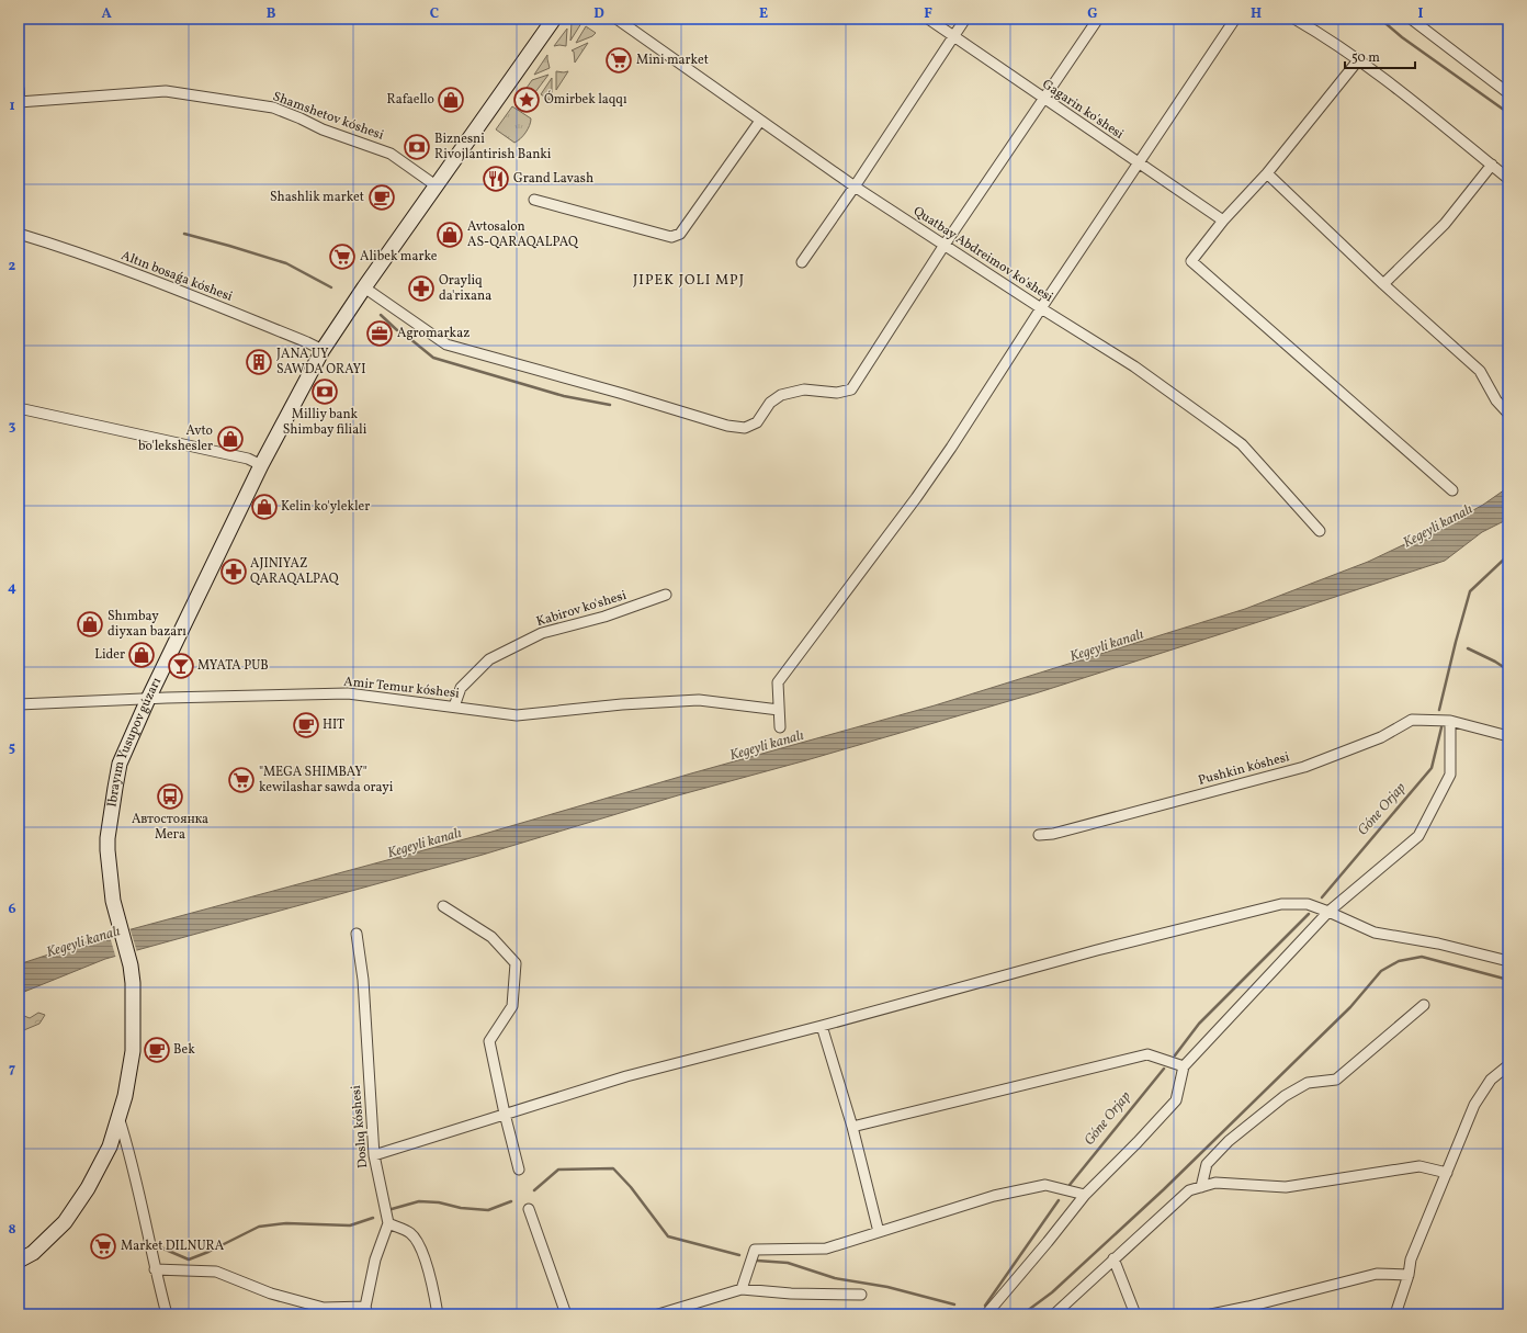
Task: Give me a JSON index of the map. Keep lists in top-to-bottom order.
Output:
{
  "streets": {
    "main road": ["Ibrayım Yusupov gúzarı"],
    "street": [
      "Gagarin ko'shesi",
      "Shamshetov kóshesi",
      "Quatbay Abdreimov ko'shesi",
      "Altın bosaǵa kóshesi",
      "Kabirov ko'shesi",
      "Amir Temur kóshesi",
      "Pushkin kóshesi",
      "Doslıq kóshesi"
    ]
  },
  "crossings": [
    ["Shamshetov kóshesi", "Ibrayım Yusupov gúzarı"],
    ["Altın bosaǵa kóshesi", "Ibrayım Yusupov gúzarı"],
    ["Kabirov ko'shesi", "Amir Temur kóshesi"],
    ["Amir Temur kóshesi", "Ibrayım Yusupov gúzarı"]
  ],
  "districts": ["JIPEK JOLI MPJ"],
  "water": ["Kegeyli kanalı", "Góne Orjap"],
  "places": {
    "supermarket": [
      "Mini market",
      "Alibek marke",
      "\"MEGA SHIMBAY\" kewilashar sawda orayi",
      "Market DILNURA"
    ],
    "shop": [
      "Rafaello",
      "Avtosalon AS-QARAQALPAQ",
      "Avto bo'lekshesler",
      "Kelin ko'ylekler",
      "Shımbay diyxan bazarı",
      "Lider"
    ],
    "place": ["Ómirbek laqqı"],
    "bank": ["Biznesni Rivojlantirish Banki", "Milliy bank Shimbay filiali"],
    "restaurant": ["Grand Lavash"],
    "cafe": ["Shashlik market", "HIT", "Bek"],
    "pharmacy": ["Orayliq da'rixana", "AJINIYAZ QARAQALPAQ"],
    "office": ["Agromarkaz"],
    "building": ["JANA UY SAWDA ORAYI"],
    "bar": ["MYATA PUB"],
    "bus stop": ["Автостоянка Мега"]
  },
  "scale_bar": "50 m",
  "grid": {
    "columns": [
      "A",
      "B",
      "C",
      "D",
      "E",
      "F",
      "G",
      "H",
      "I"
    ],
    "rows": [
      "1",
      "2",
      "3",
      "4",
      "5",
      "6",
      "7",
      "8"
    ]
  }
}
